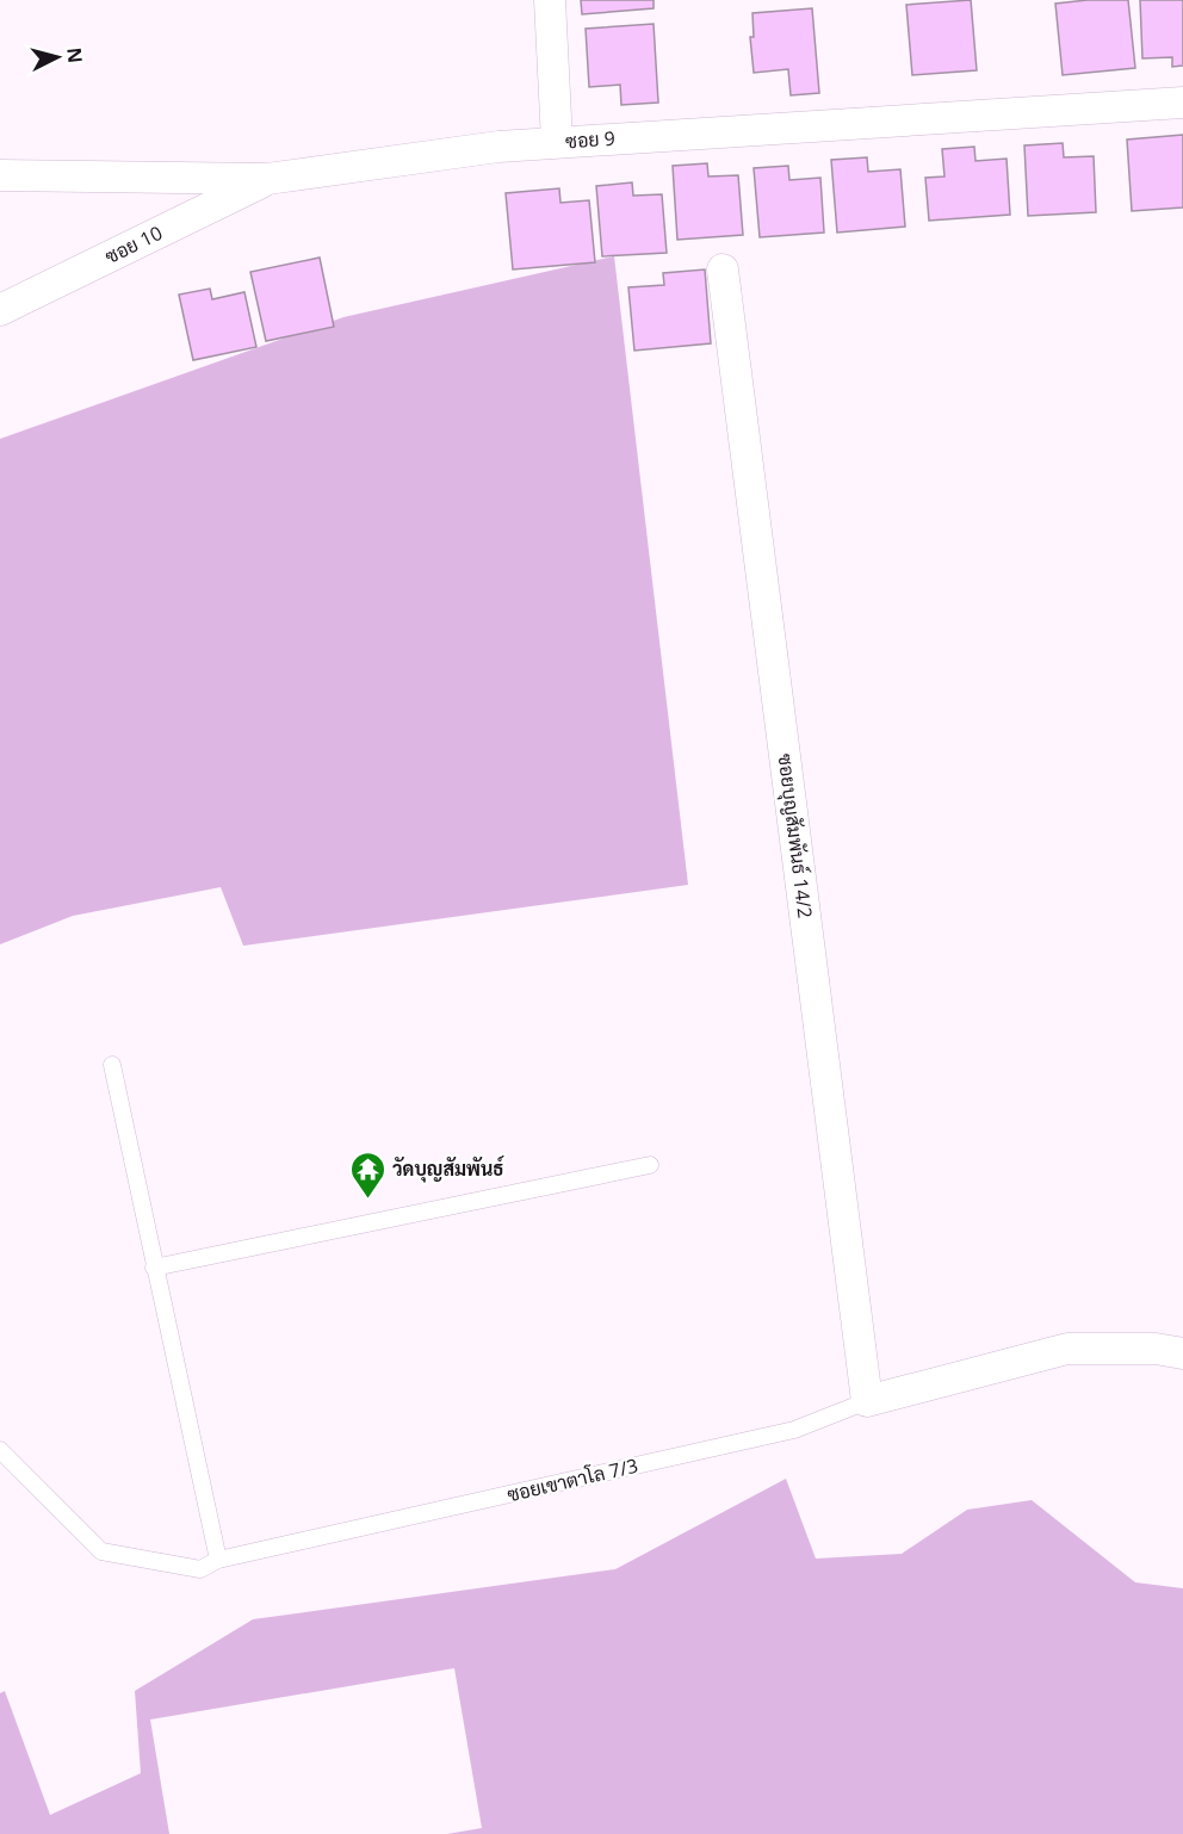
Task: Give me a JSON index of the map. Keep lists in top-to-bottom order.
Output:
{
  "streets": {
    "street": [
      "ซอย 9",
      "ซอย 10",
      "ซอยบุญสัมพันธ์ 14/2",
      "ซอยเขาตาโล 7/3"
    ]
  },
  "crossings": [
    ["ซอย 9", "ซอย 10"],
    ["ซอยบุญสัมพันธ์ 14/2", "ซอยเขาตาโล 7/3"]
  ],
  "places": {
    "temple": ["วัดบุญสัมพันธ์"]
  },
  "north": "right"
}
